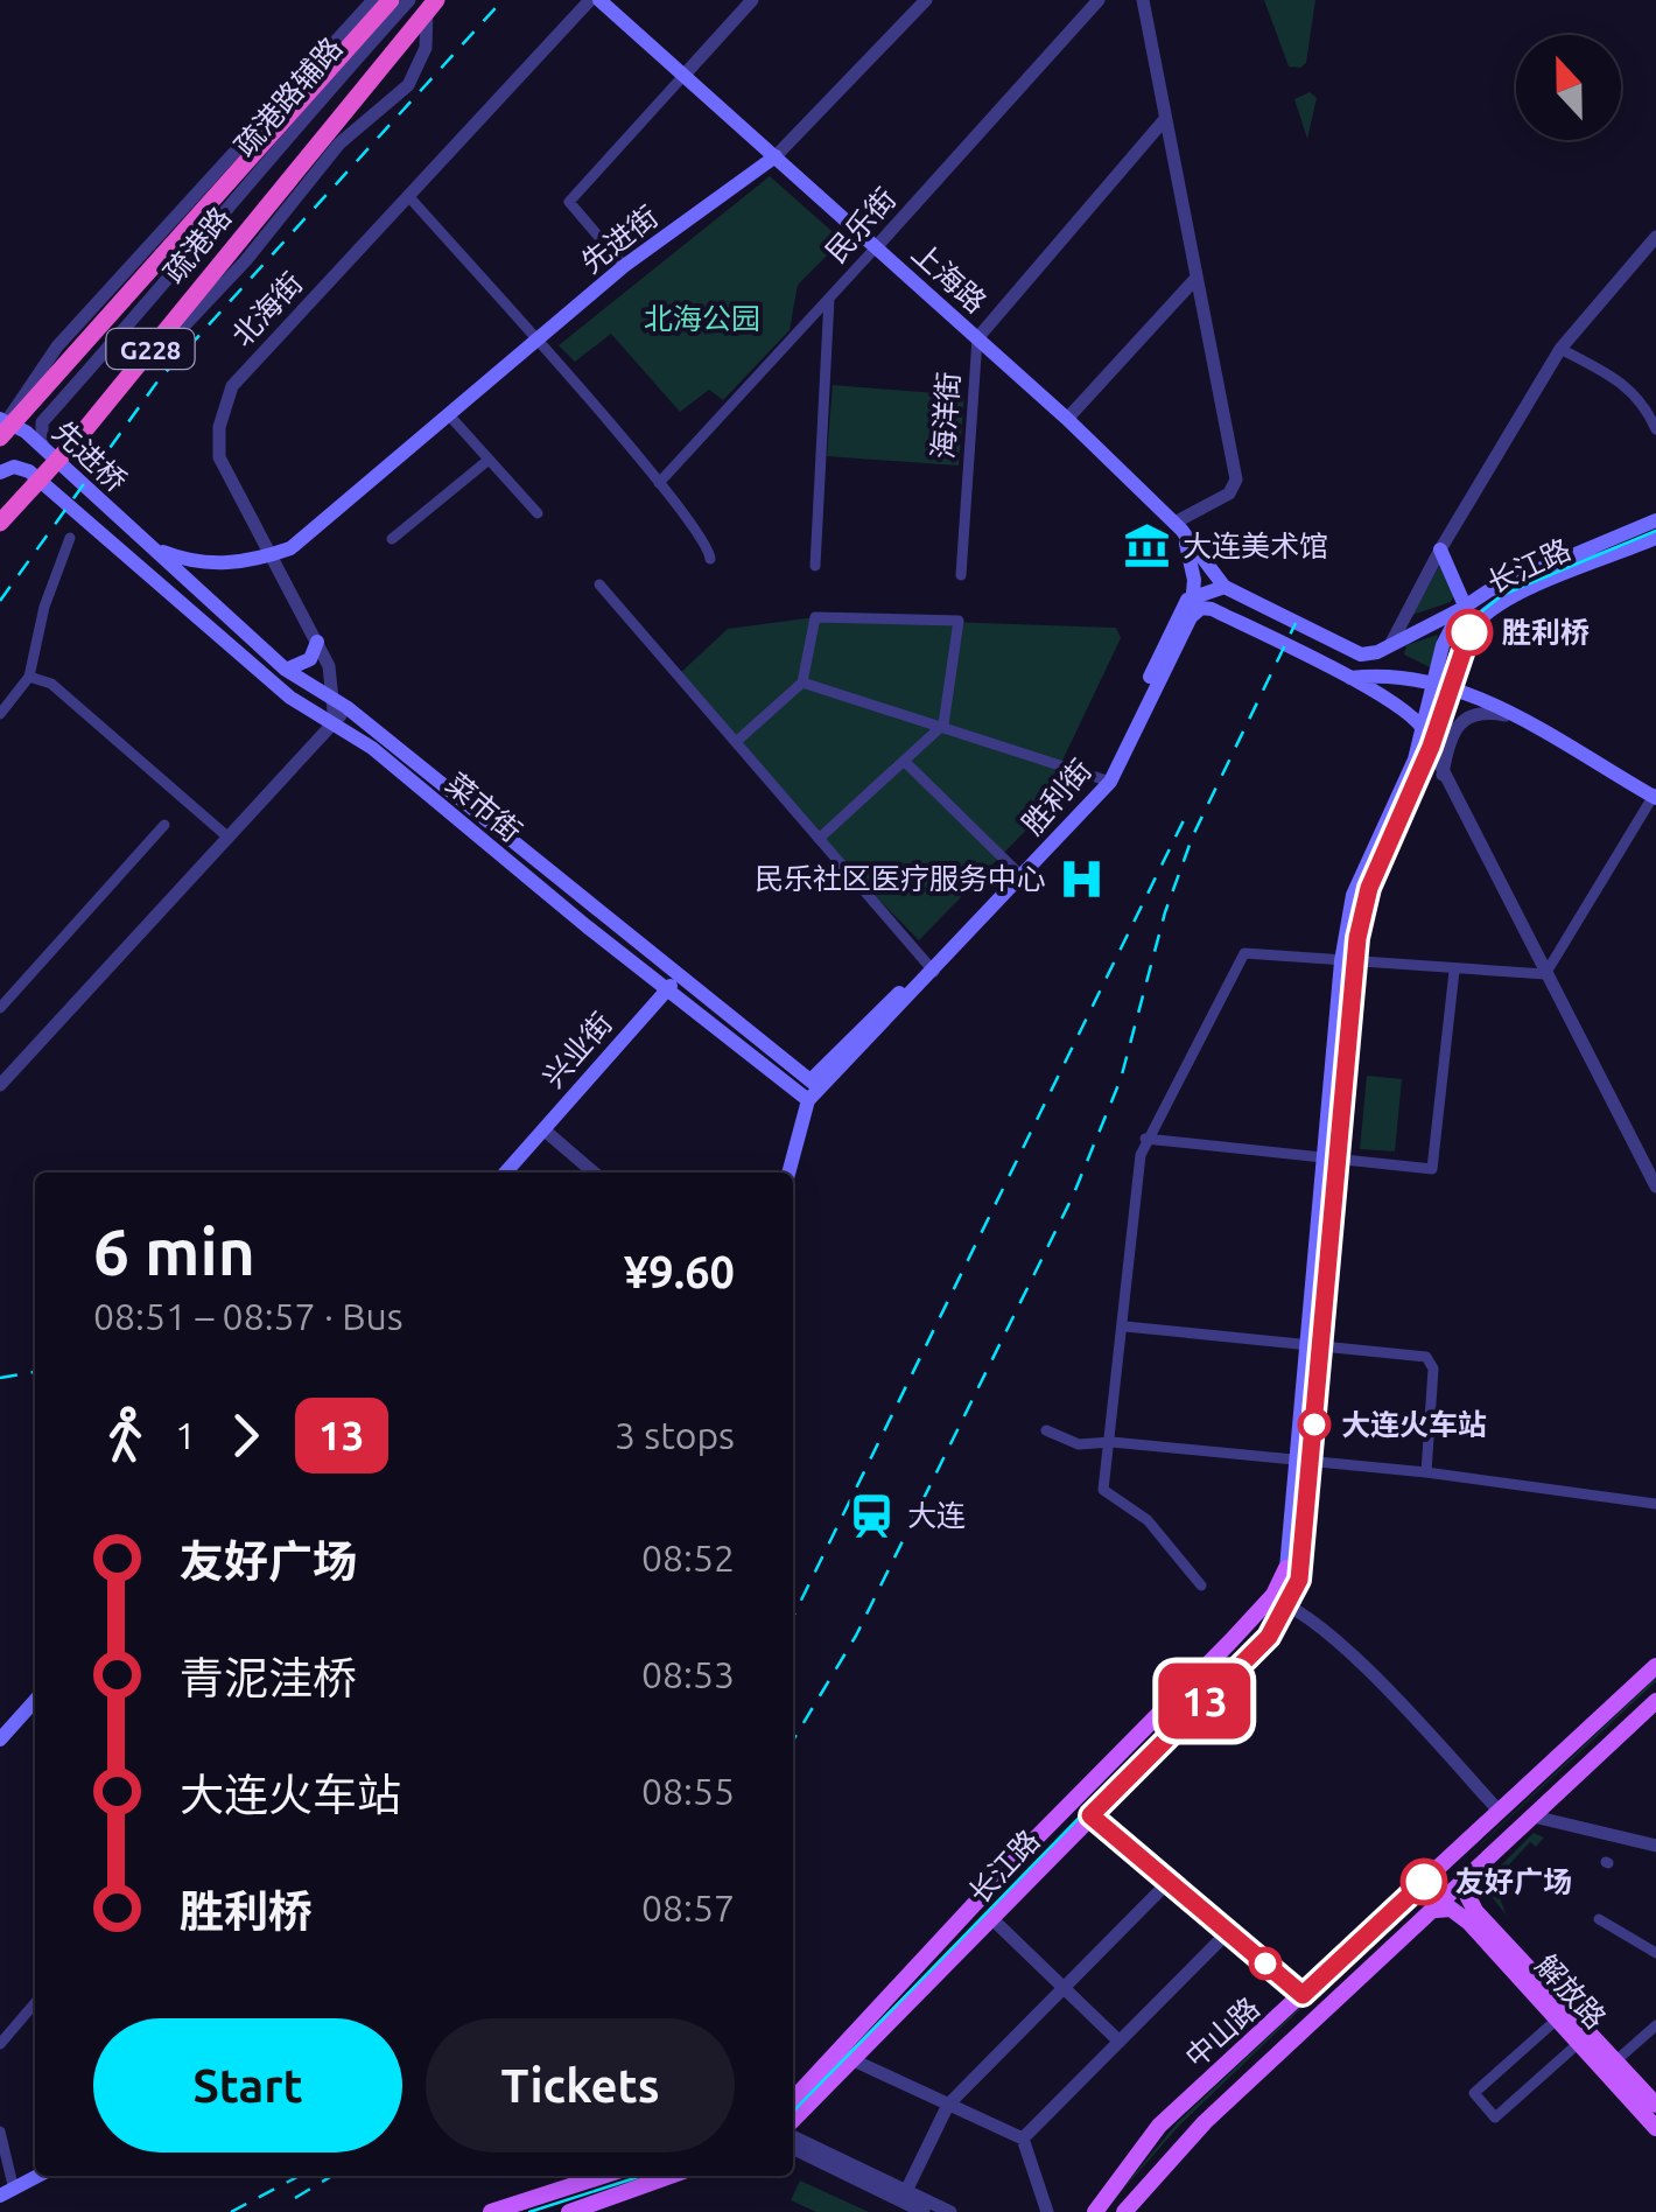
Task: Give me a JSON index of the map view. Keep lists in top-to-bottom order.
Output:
{
  "streets": {
    "highway": ["疏港路", "G228"],
    "main road": [
      "先进街",
      "上海路",
      "先进桥",
      "长江路",
      "胜利街",
      "菜市街",
      "兴业街",
      "解放路",
      "中山路"
    ],
    "street": [
      "疏港路辅路",
      "民乐街",
      "北海街",
      "海洋街"
    ]
  },
  "crossings": [
    ["疏港路辅路", "疏港路"],
    ["疏港路辅路", "先进桥"],
    ["民乐街", "上海路"],
    ["先进街", "上海路"],
    ["先进街", "先进桥"],
    ["上海路", "北海街"],
    ["上海路", "海洋街"],
    ["北海街", "菜市街"],
    ["先进桥", "菜市街"],
    ["胜利街", "菜市街"],
    ["菜市街", "兴业街"],
    ["解放路", "中山路"]
  ],
  "parks": ["北海公园"],
  "places": {
    "museum": ["大连美术馆"],
    "other": ["胜利桥", "大连火车站", "友好广场"],
    "hospital": ["民乐社区医疗服务中心"],
    "station": ["大连"]
  },
  "lines": ["bus line 13"],
  "north": "top",
  "page": {
    "on_map": "13",
    "heading": ["6 min", "08:51 – 08:57 · Bus", "¥9.60"],
    "legs": ["1", "13", "3 stops"],
    "list": [
      {
        "name": "友好广场",
        "value": "08:52"
      },
      {
        "name": "青泥洼桥",
        "value": "08:53"
      },
      {
        "name": "大连火车站",
        "value": "08:55"
      },
      {
        "name": "胜利桥",
        "value": "08:57"
      }
    ],
    "buttons": ["Start", "Tickets"]
  }
}
